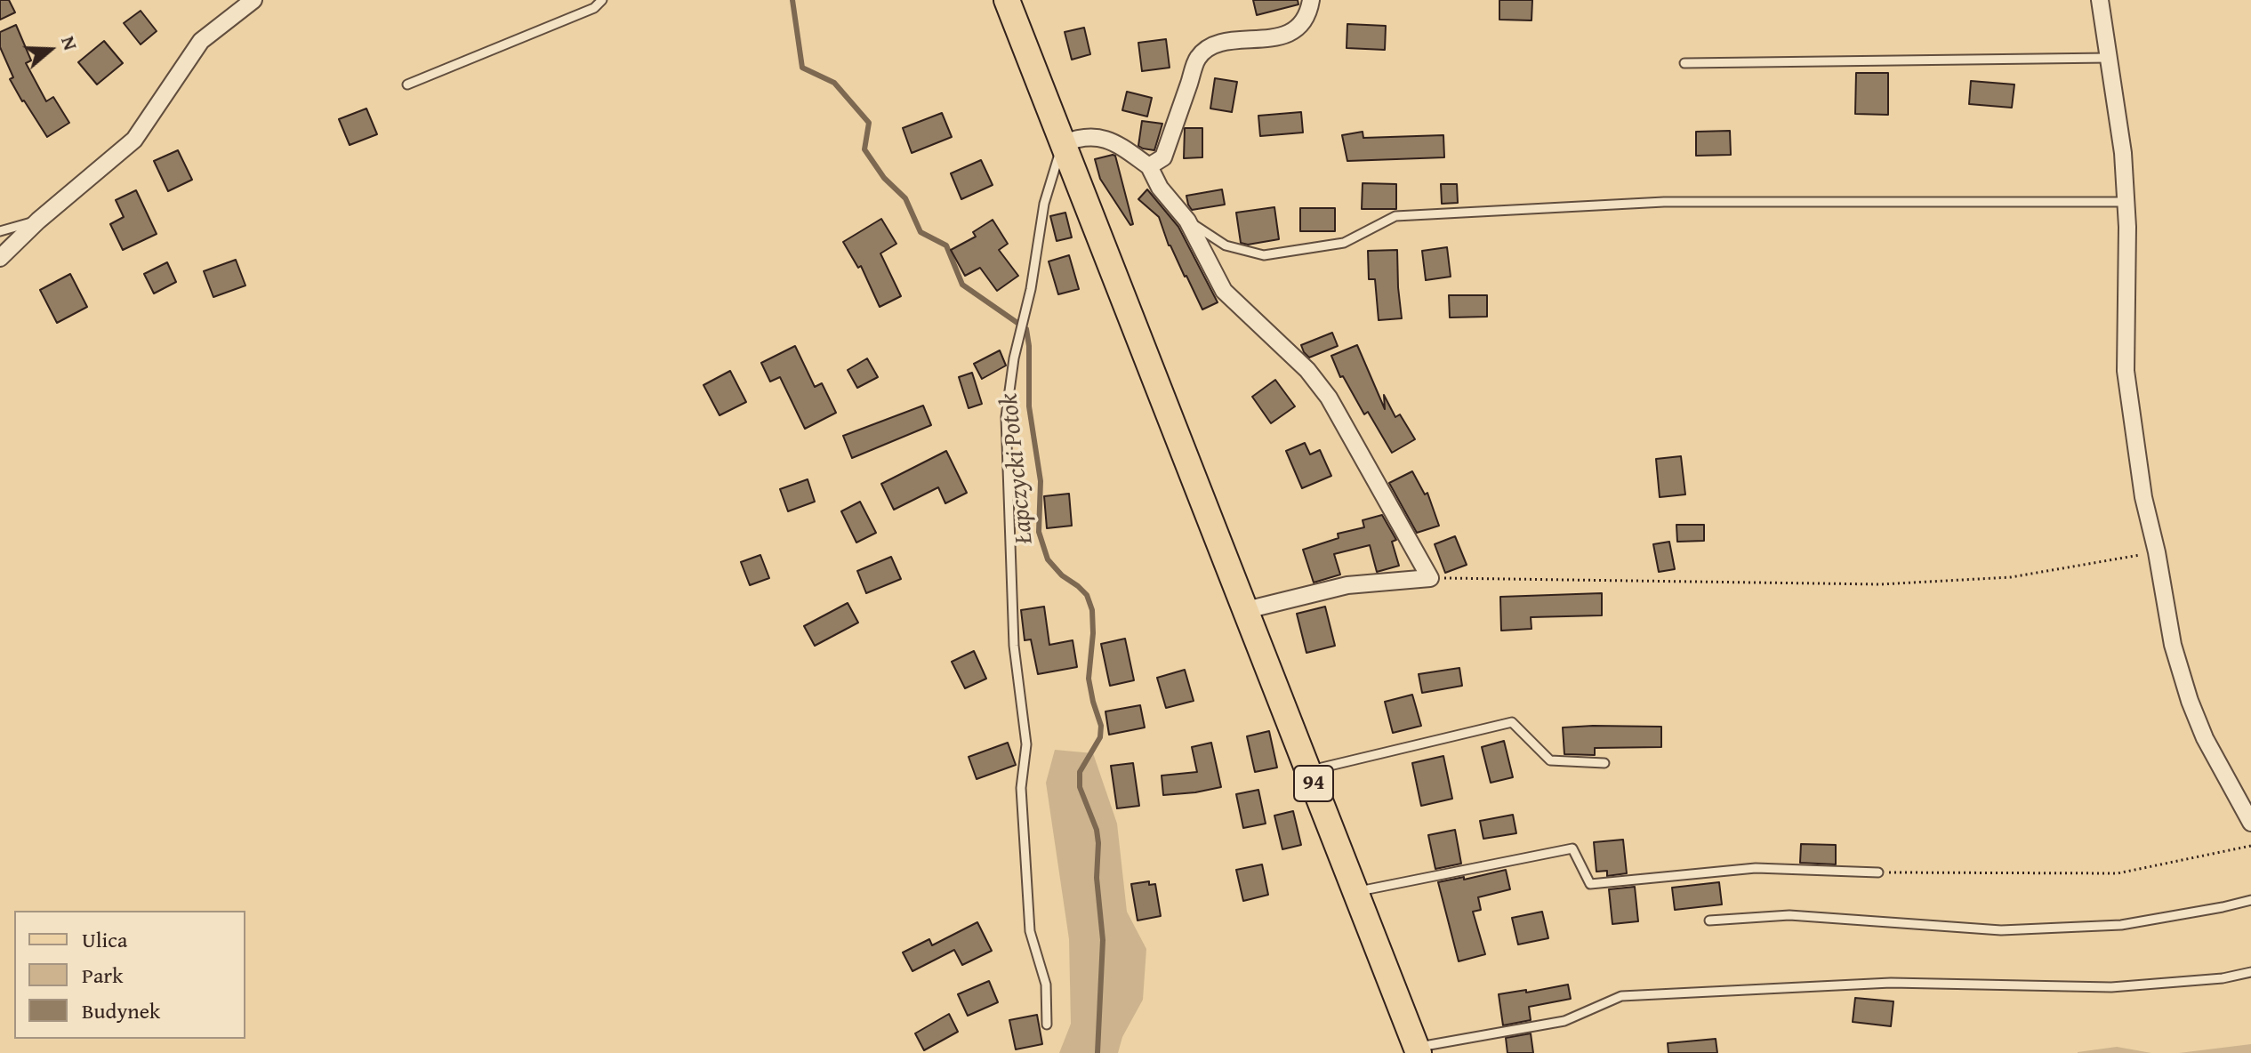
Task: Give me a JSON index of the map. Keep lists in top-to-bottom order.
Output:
{
  "streets": {
    "main road": ["94"]
  },
  "water": ["Łapczycki Potok"],
  "legend": ["Ulica", "Park", "Budynek"],
  "north": "right"
}
